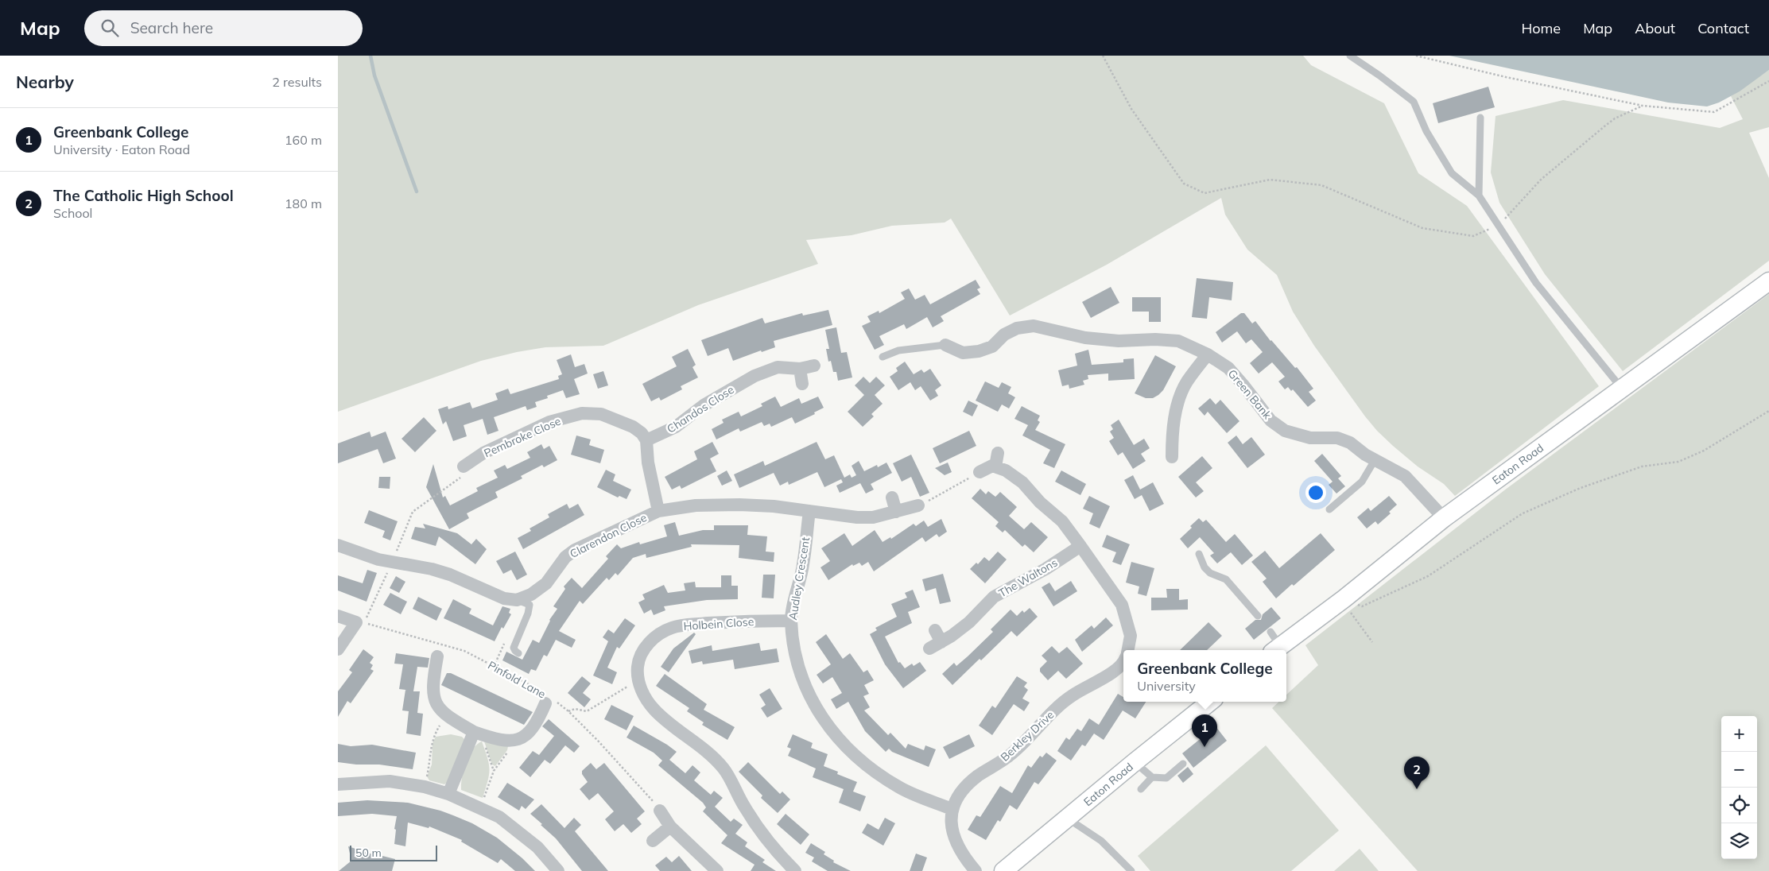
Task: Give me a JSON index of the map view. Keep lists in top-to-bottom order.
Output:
{
  "streets": {
    "street": [
      "Green Bank",
      "Chandos Close",
      "Pembroke Close",
      "Eaton Road",
      "Clarendon Close",
      "The Waltons",
      "Audley Crescent",
      "Holbein Close",
      "Berkley Drive"
    ],
    "path": ["Pinfold Lane"]
  },
  "crossings": [
    ["Green Bank", "Eaton Road"],
    ["Chandos Close", "Pembroke Close"],
    ["Clarendon Close", "Audley Crescent"],
    ["Audley Crescent", "Holbein Close"],
    ["Audley Crescent", "Berkley Drive"]
  ],
  "scale_bar": "50 m",
  "page": {
    "header": "Map",
    "search": "Search here",
    "nav": [
      "Home",
      "Map",
      "About",
      "Contact"
    ],
    "heading": ["Nearby", "2 results"],
    "list": [
      {
        "mark": "1",
        "name": "Greenbank College",
        "note": "University · Eaton Road",
        "value": "160 m"
      },
      {
        "mark": "2",
        "name": "The Catholic High School",
        "note": "School",
        "value": "180 m"
      }
    ],
    "popup": ["Greenbank College", "University"],
    "pins": ["1", "2"],
    "map_buttons": ["+", "−"],
    "scale": "50 m"
  }
}
